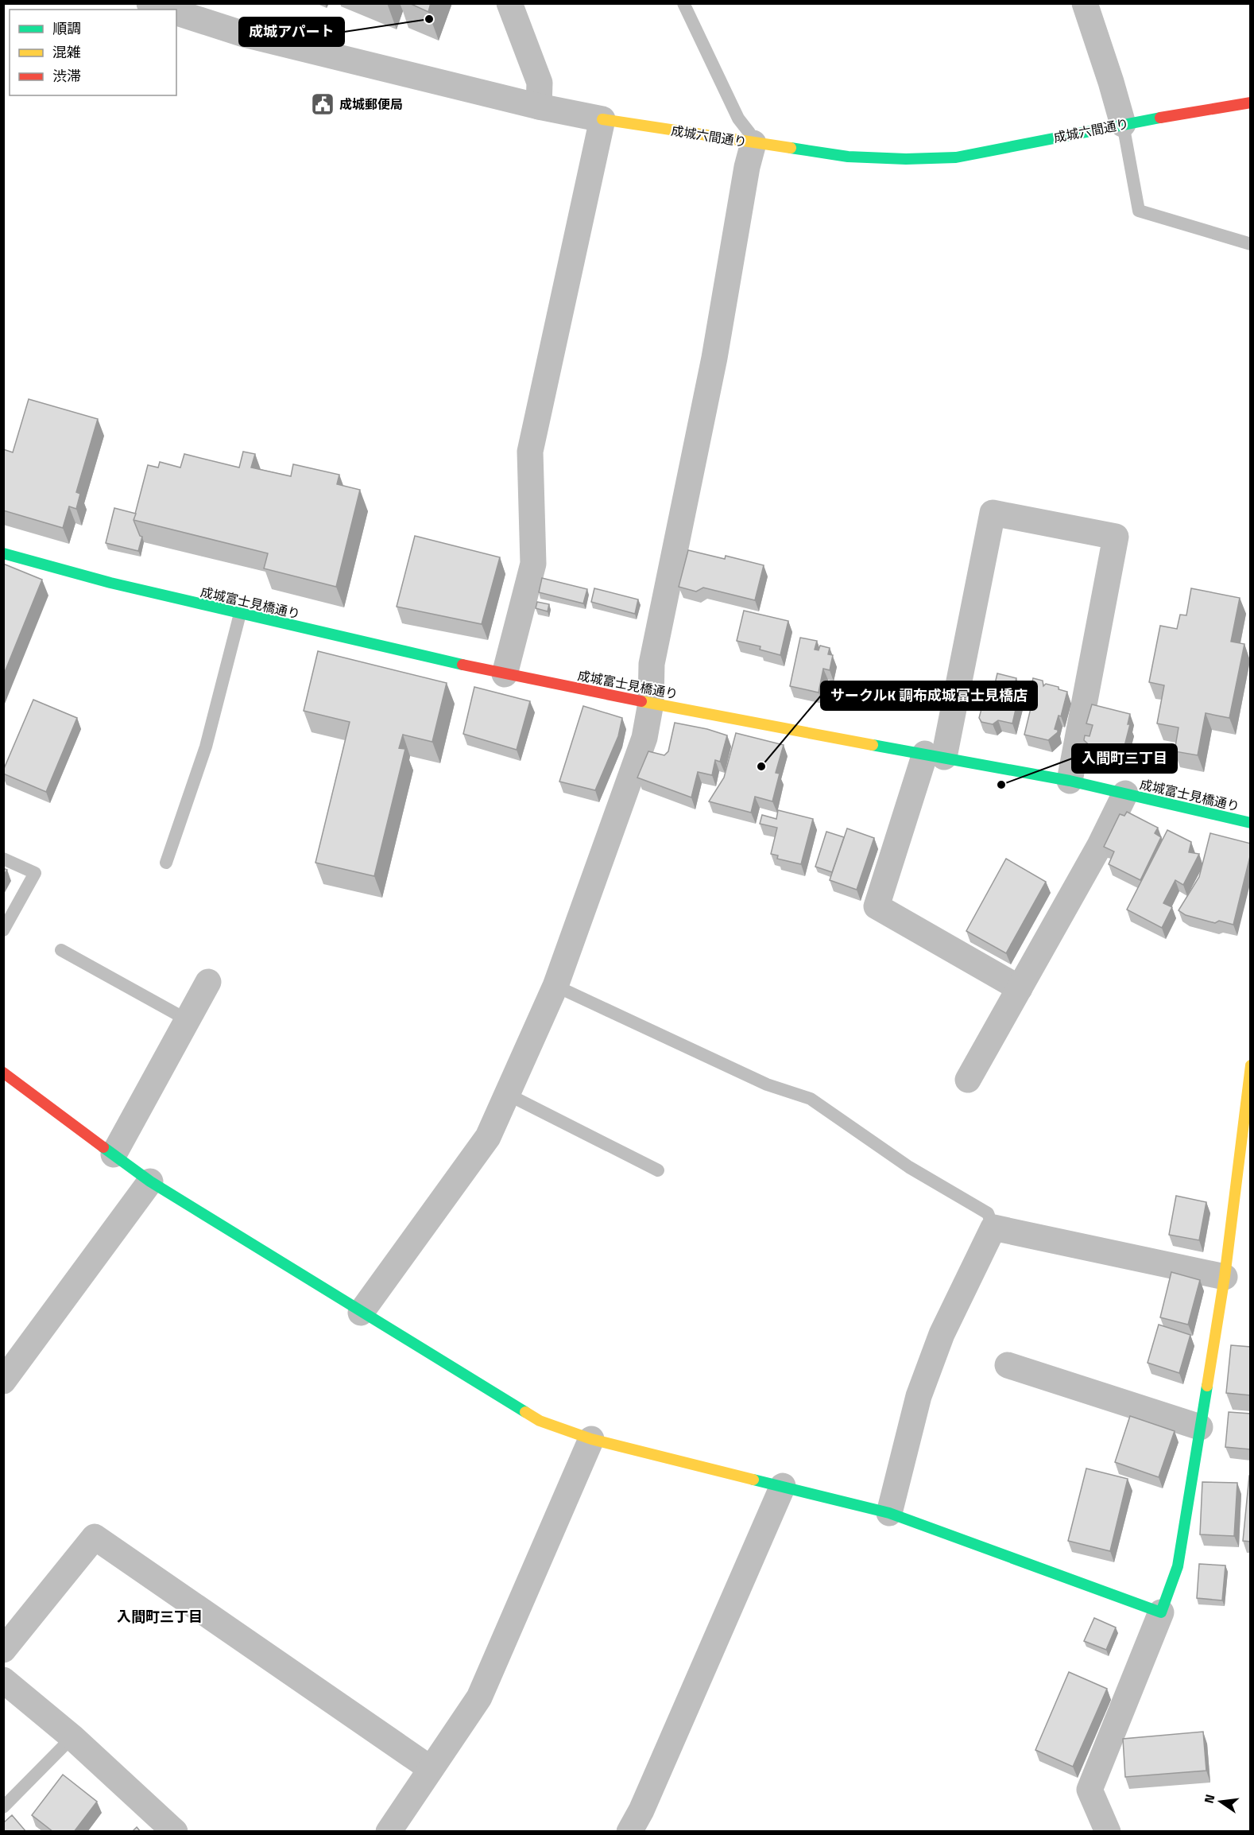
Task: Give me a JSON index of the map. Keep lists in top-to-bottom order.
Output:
{
  "streets": {
    "street": ["成城六間通り", "成城富士見橋通り"]
  },
  "districts": ["入間町三丁目"],
  "places": {
    "other": ["成城アパート", "サークルK 調布成城富士見橋店", "入間町三丁目"],
    "public building": ["成城郵便局"]
  },
  "legend": ["順調", "混雑", "渋滞"],
  "north": "left"
}
